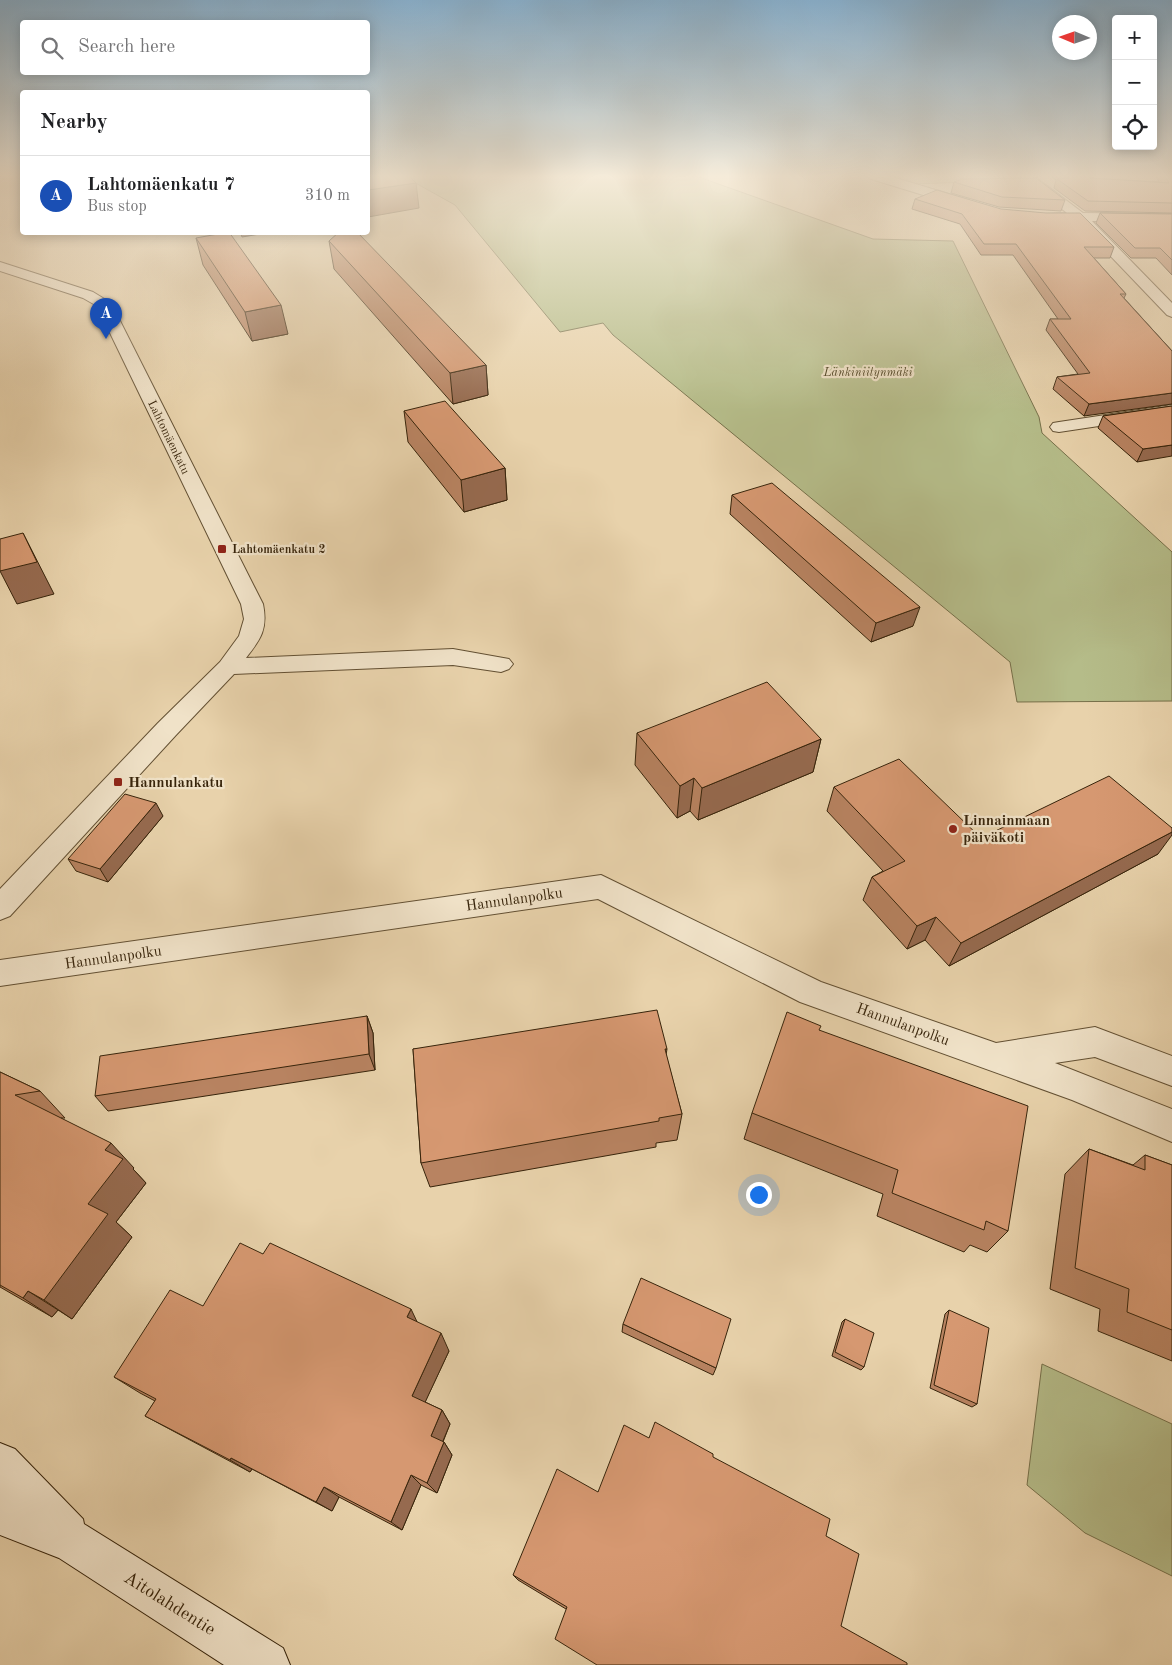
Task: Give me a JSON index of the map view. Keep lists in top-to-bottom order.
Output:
{
  "streets": {
    "street": ["Lahtomäenkatu", "Hannulanpolku", "Aitolahdentie"]
  },
  "parks": ["Länkiniitynmäki"],
  "places": {
    "transit": ["Lahtomäenkatu 2", "Hannulankatu"],
    "other": ["Linnainmaan päiväkoti"]
  },
  "north": "left",
  "page": {
    "map_buttons": ["+", "−"],
    "search": "Search here",
    "heading": "Nearby",
    "list": [
      {
        "mark": "A",
        "name": "Lahtomäenkatu 7",
        "note": "Bus stop",
        "value": "310 m"
      }
    ],
    "pins": "A"
  }
}
